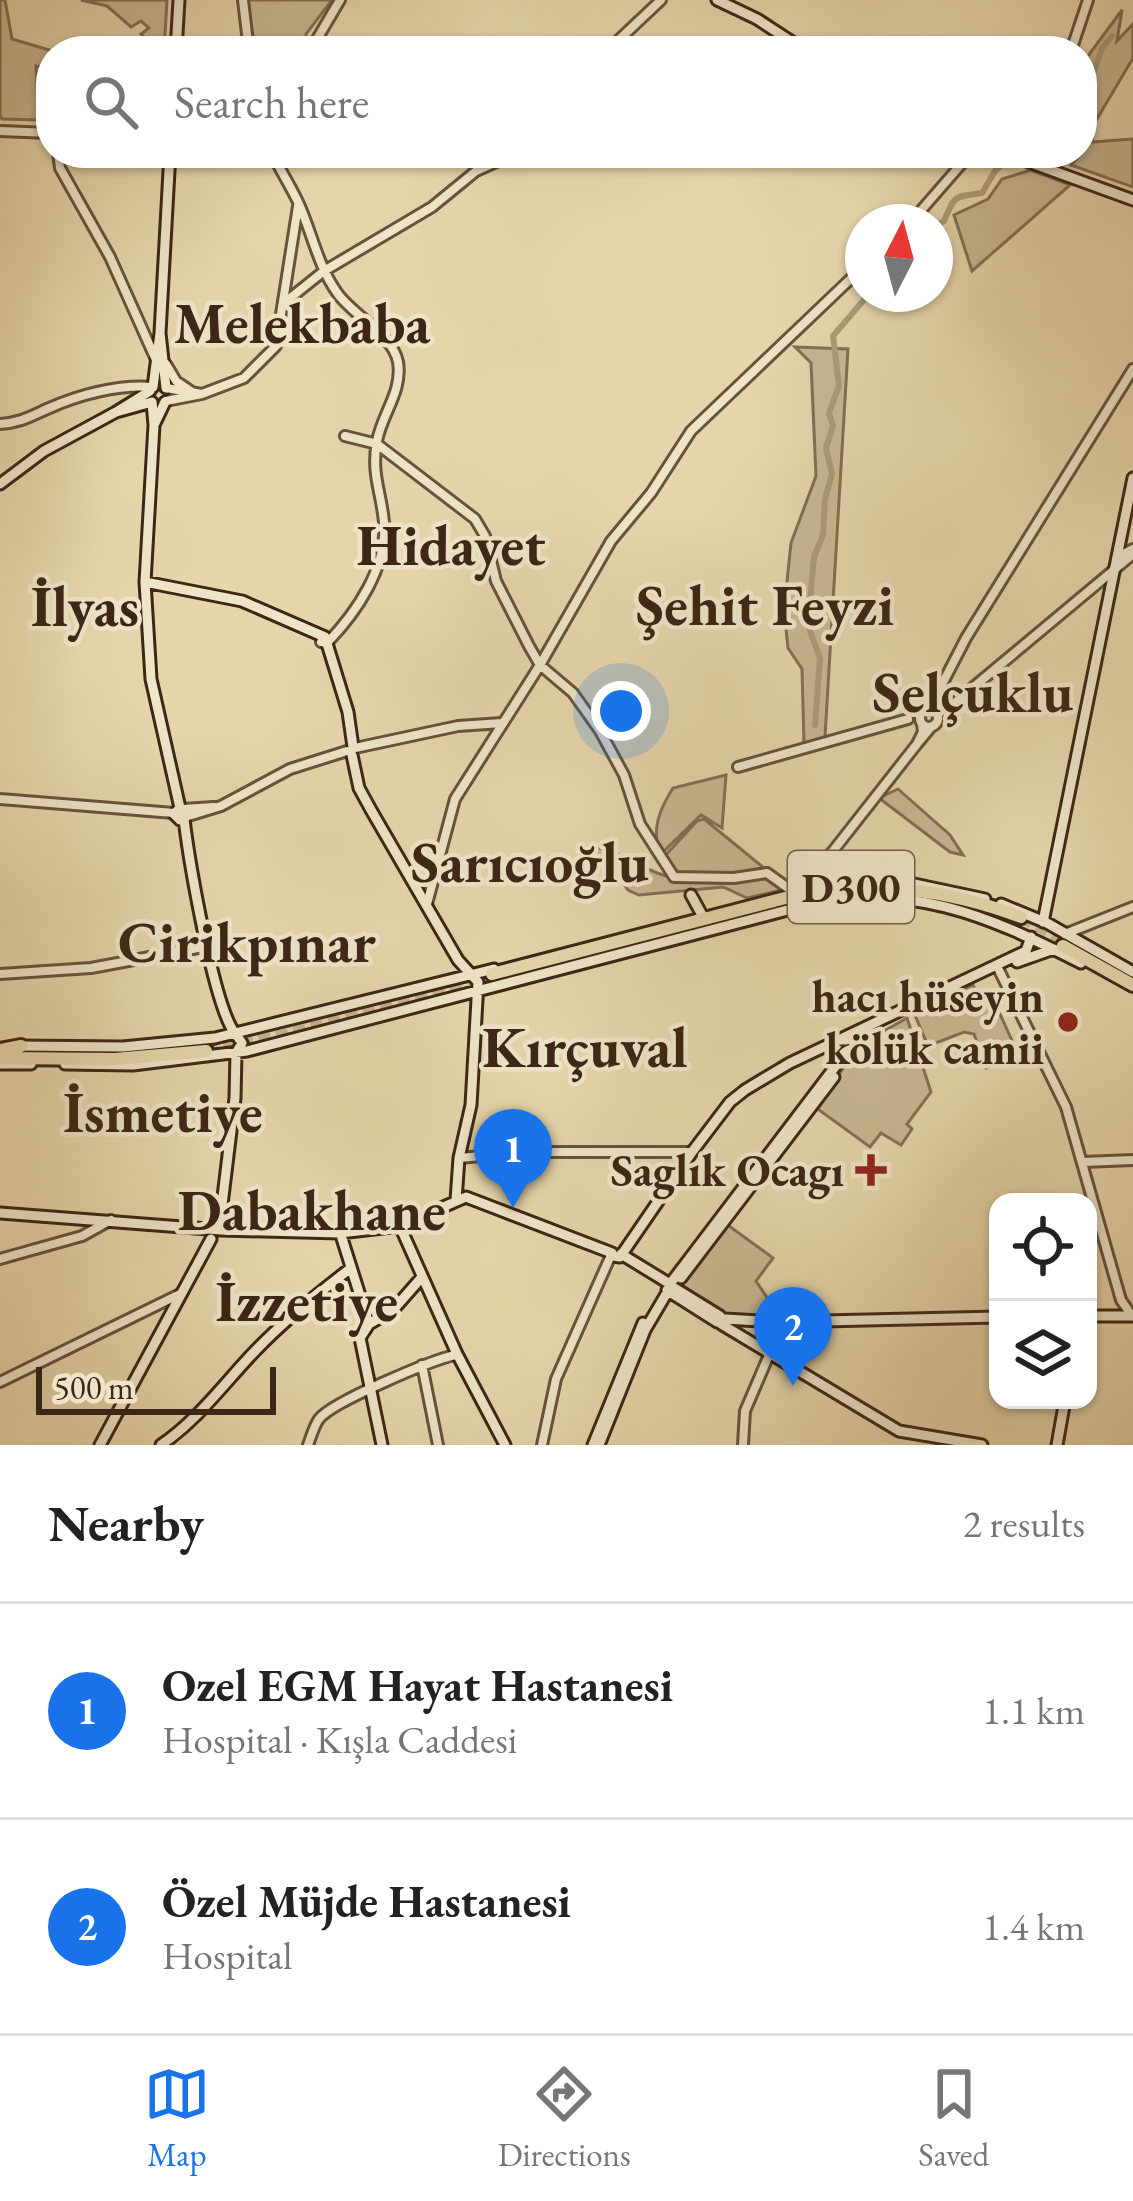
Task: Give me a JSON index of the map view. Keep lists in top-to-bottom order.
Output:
{
  "streets": {
    "highway": ["D300"]
  },
  "districts": [
    "Melekbaba",
    "Hidayet",
    "Şehit Feyzi",
    "İlyas",
    "Selçuklu",
    "Sarıcıoğlu",
    "Cirikpınar",
    "Kırçuval",
    "İsmetiye",
    "Dabakhane",
    "İzzetiye"
  ],
  "places": {
    "other": ["hacı hüseyin kölük camii"],
    "health": ["Saglık Ocagı"]
  },
  "scale_bar": "500 m",
  "north": "top",
  "page": {
    "search": "Search here",
    "pins": ["1", "2"],
    "scale": "500 m",
    "heading": ["Nearby", "2 results"],
    "list": [
      {
        "mark": "1",
        "name": "Ozel EGM Hayat Hastanesi",
        "note": "Hospital · Kışla Caddesi",
        "value": "1.1 km"
      },
      {
        "mark": "2",
        "name": "Özel Müjde Hastanesi",
        "note": "Hospital",
        "value": "1.4 km"
      }
    ],
    "nav": ["Map", "Directions", "Saved"]
  }
}
